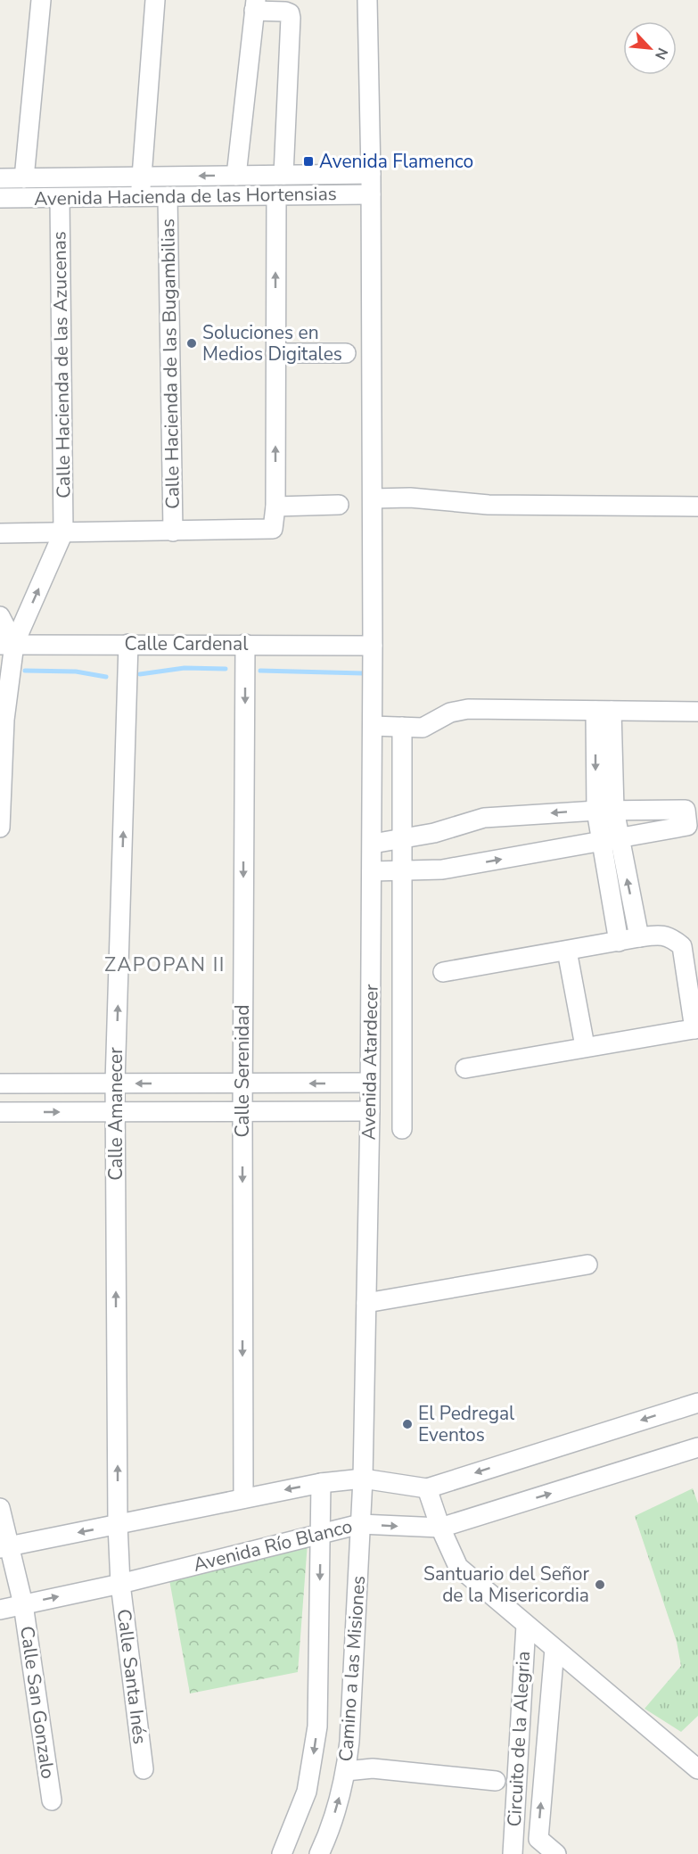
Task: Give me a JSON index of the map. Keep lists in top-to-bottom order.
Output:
{
  "streets": {
    "street": [
      "Avenida Hacienda de las Hortensias",
      "Calle Hacienda de las Bugambilias",
      "Calle Hacienda de las Azucenas",
      "Calle Cardenal",
      "Avenida Atardecer",
      "Calle Serenidad",
      "Calle Amanecer",
      "Avenida Río Blanco",
      "Camino a las Misiones",
      "Calle Santa Inés",
      "Calle San Gonzalo",
      "Circuito de la Alegria"
    ]
  },
  "crossings": [
    ["Avenida Hacienda de las Hortensias", "Calle Hacienda de las Bugambilias"],
    ["Avenida Hacienda de las Hortensias", "Calle Hacienda de las Azucenas"],
    ["Calle Cardenal", "Avenida Atardecer"],
    ["Calle Cardenal", "Calle Serenidad"],
    ["Calle Cardenal", "Calle Amanecer"],
    ["Avenida Atardecer", "Camino a las Misiones"],
    ["Calle Amanecer", "Avenida Río Blanco"],
    ["Calle Amanecer", "Calle Santa Inés"],
    ["Avenida Río Blanco", "Camino a las Misiones"],
    ["Avenida Río Blanco", "Calle Santa Inés"],
    ["Avenida Río Blanco", "Calle San Gonzalo"]
  ],
  "one_way": ["Calle Amanecer"],
  "districts": ["ZAPOPAN II"],
  "places": {
    "transit": ["Avenida Flamenco"],
    "other": ["Soluciones en Medios Digitales", "El Pedregal Eventos", "Santuario del Señor de la Misericordia"]
  },
  "north": "bottom right"
}
